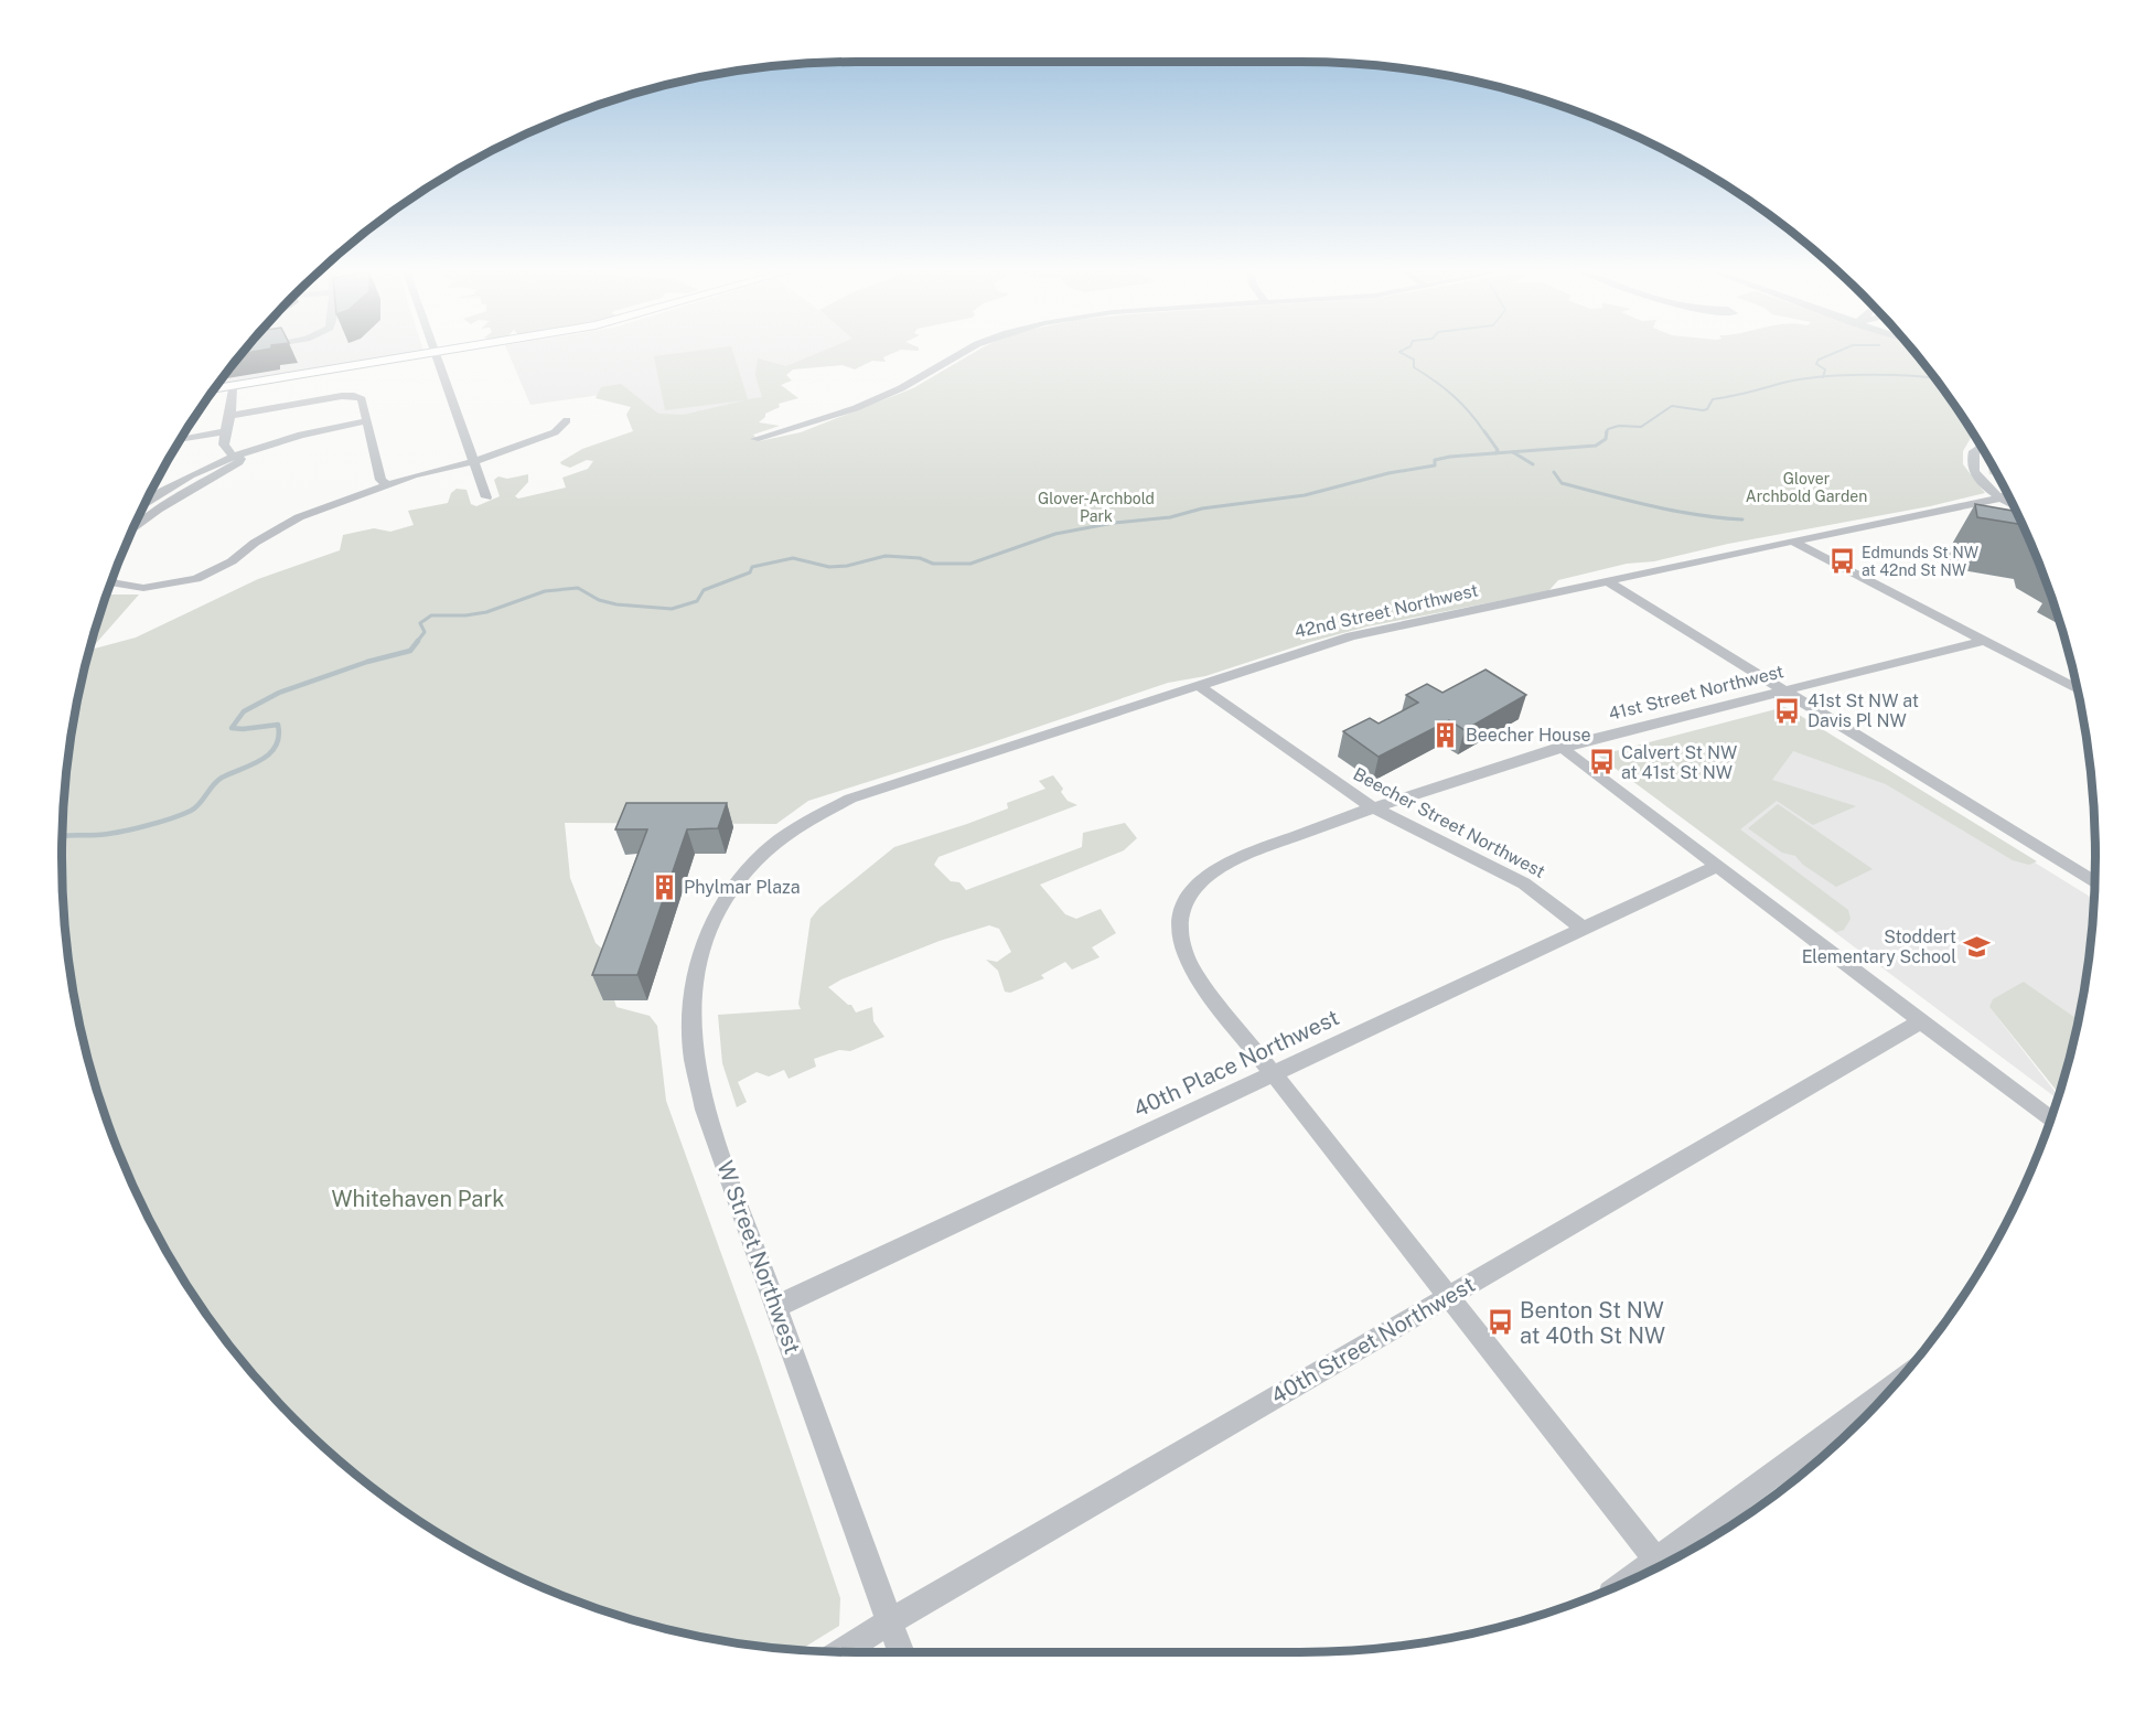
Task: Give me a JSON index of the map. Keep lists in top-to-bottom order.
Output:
{
  "streets": {
    "street": [
      "42nd Street Northwest",
      "41st Street Northwest",
      "Beecher Street Northwest",
      "40th Place Northwest",
      "W Street Northwest",
      "40th Street Northwest"
    ]
  },
  "crossings": [
    ["42nd Street Northwest", "Beecher Street Northwest"],
    ["42nd Street Northwest", "W Street Northwest"],
    ["41st Street Northwest", "Beecher Street Northwest"],
    ["41st Street Northwest", "40th Place Northwest"],
    ["41st Street Northwest", "40th Street Northwest"],
    ["Beecher Street Northwest", "40th Place Northwest"],
    ["40th Place Northwest", "W Street Northwest"],
    ["W Street Northwest", "40th Street Northwest"]
  ],
  "parks": ["Glover Archbold Garden", "Glover-Archbold Park", "Whitehaven Park"],
  "places": {
    "bus stop": [
      "Edmunds St NW at 42nd St NW",
      "41st St NW at Davis Pl NW",
      "Calvert St NW at 41st St NW",
      "Benton St NW at 40th St NW"
    ],
    "building": ["Beecher House", "Phylmar Plaza"],
    "school or university": ["Stoddert Elementary School"]
  }
}
